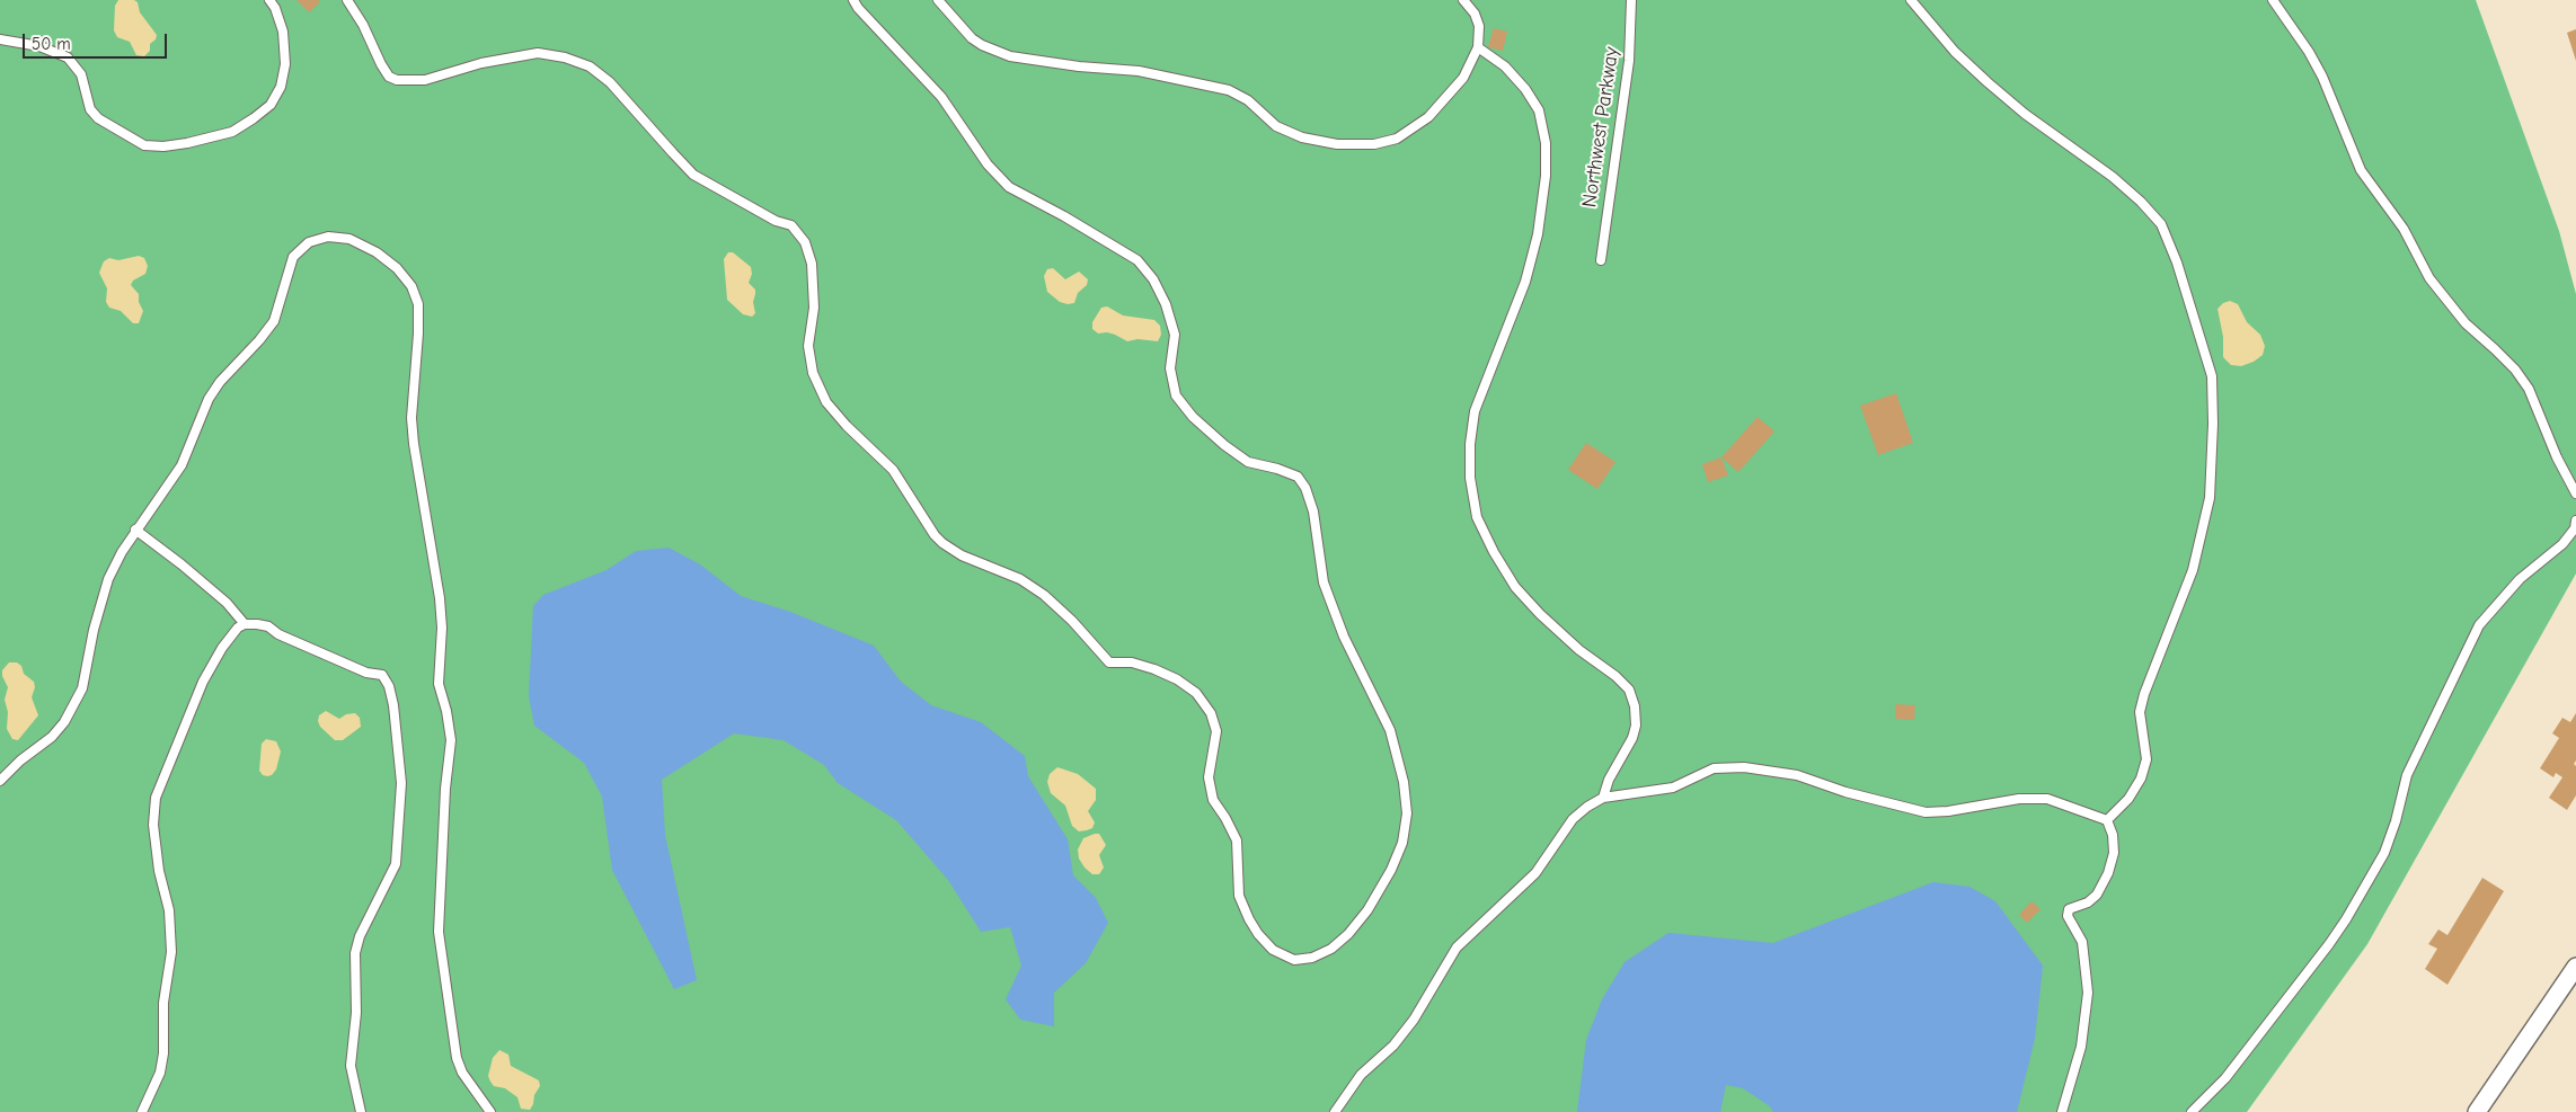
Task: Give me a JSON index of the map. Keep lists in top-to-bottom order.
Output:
{
  "streets": {
    "lane": ["Northwest Parkway"]
  },
  "scale_bar": "50 m"
}
